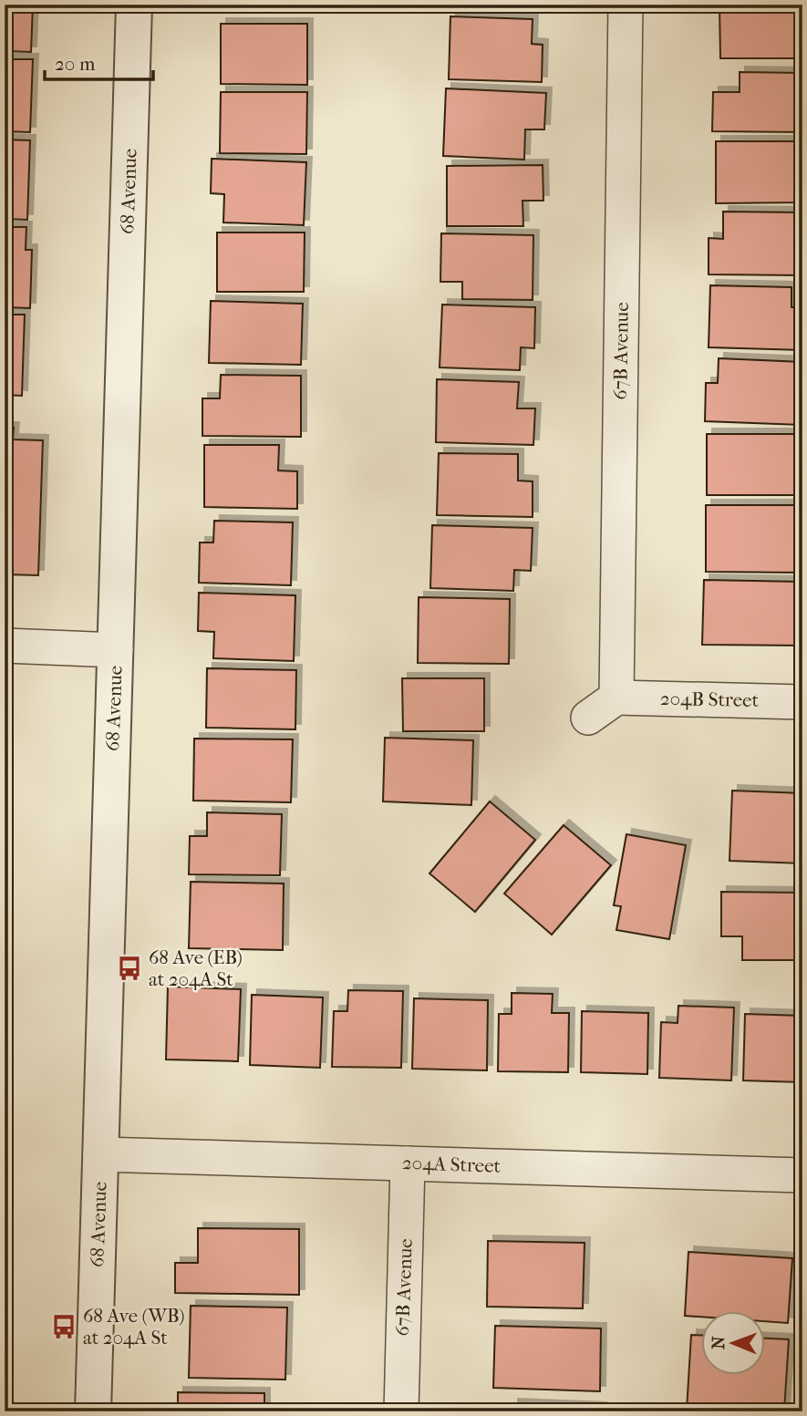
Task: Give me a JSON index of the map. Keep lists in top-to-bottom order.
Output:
{
  "streets": {
    "street": [
      "68 Avenue",
      "67B Avenue",
      "204B Street",
      "204A Street"
    ]
  },
  "crossings": [
    ["68 Avenue", "204A Street"],
    ["67B Avenue", "204B Street"],
    ["67B Avenue", "204A Street"]
  ],
  "places": {
    "bus stop": ["68 Ave (EB) at 204A St", "68 Ave (WB) at 204A St"]
  },
  "scale_bar": "20 m",
  "north": "left"
}
